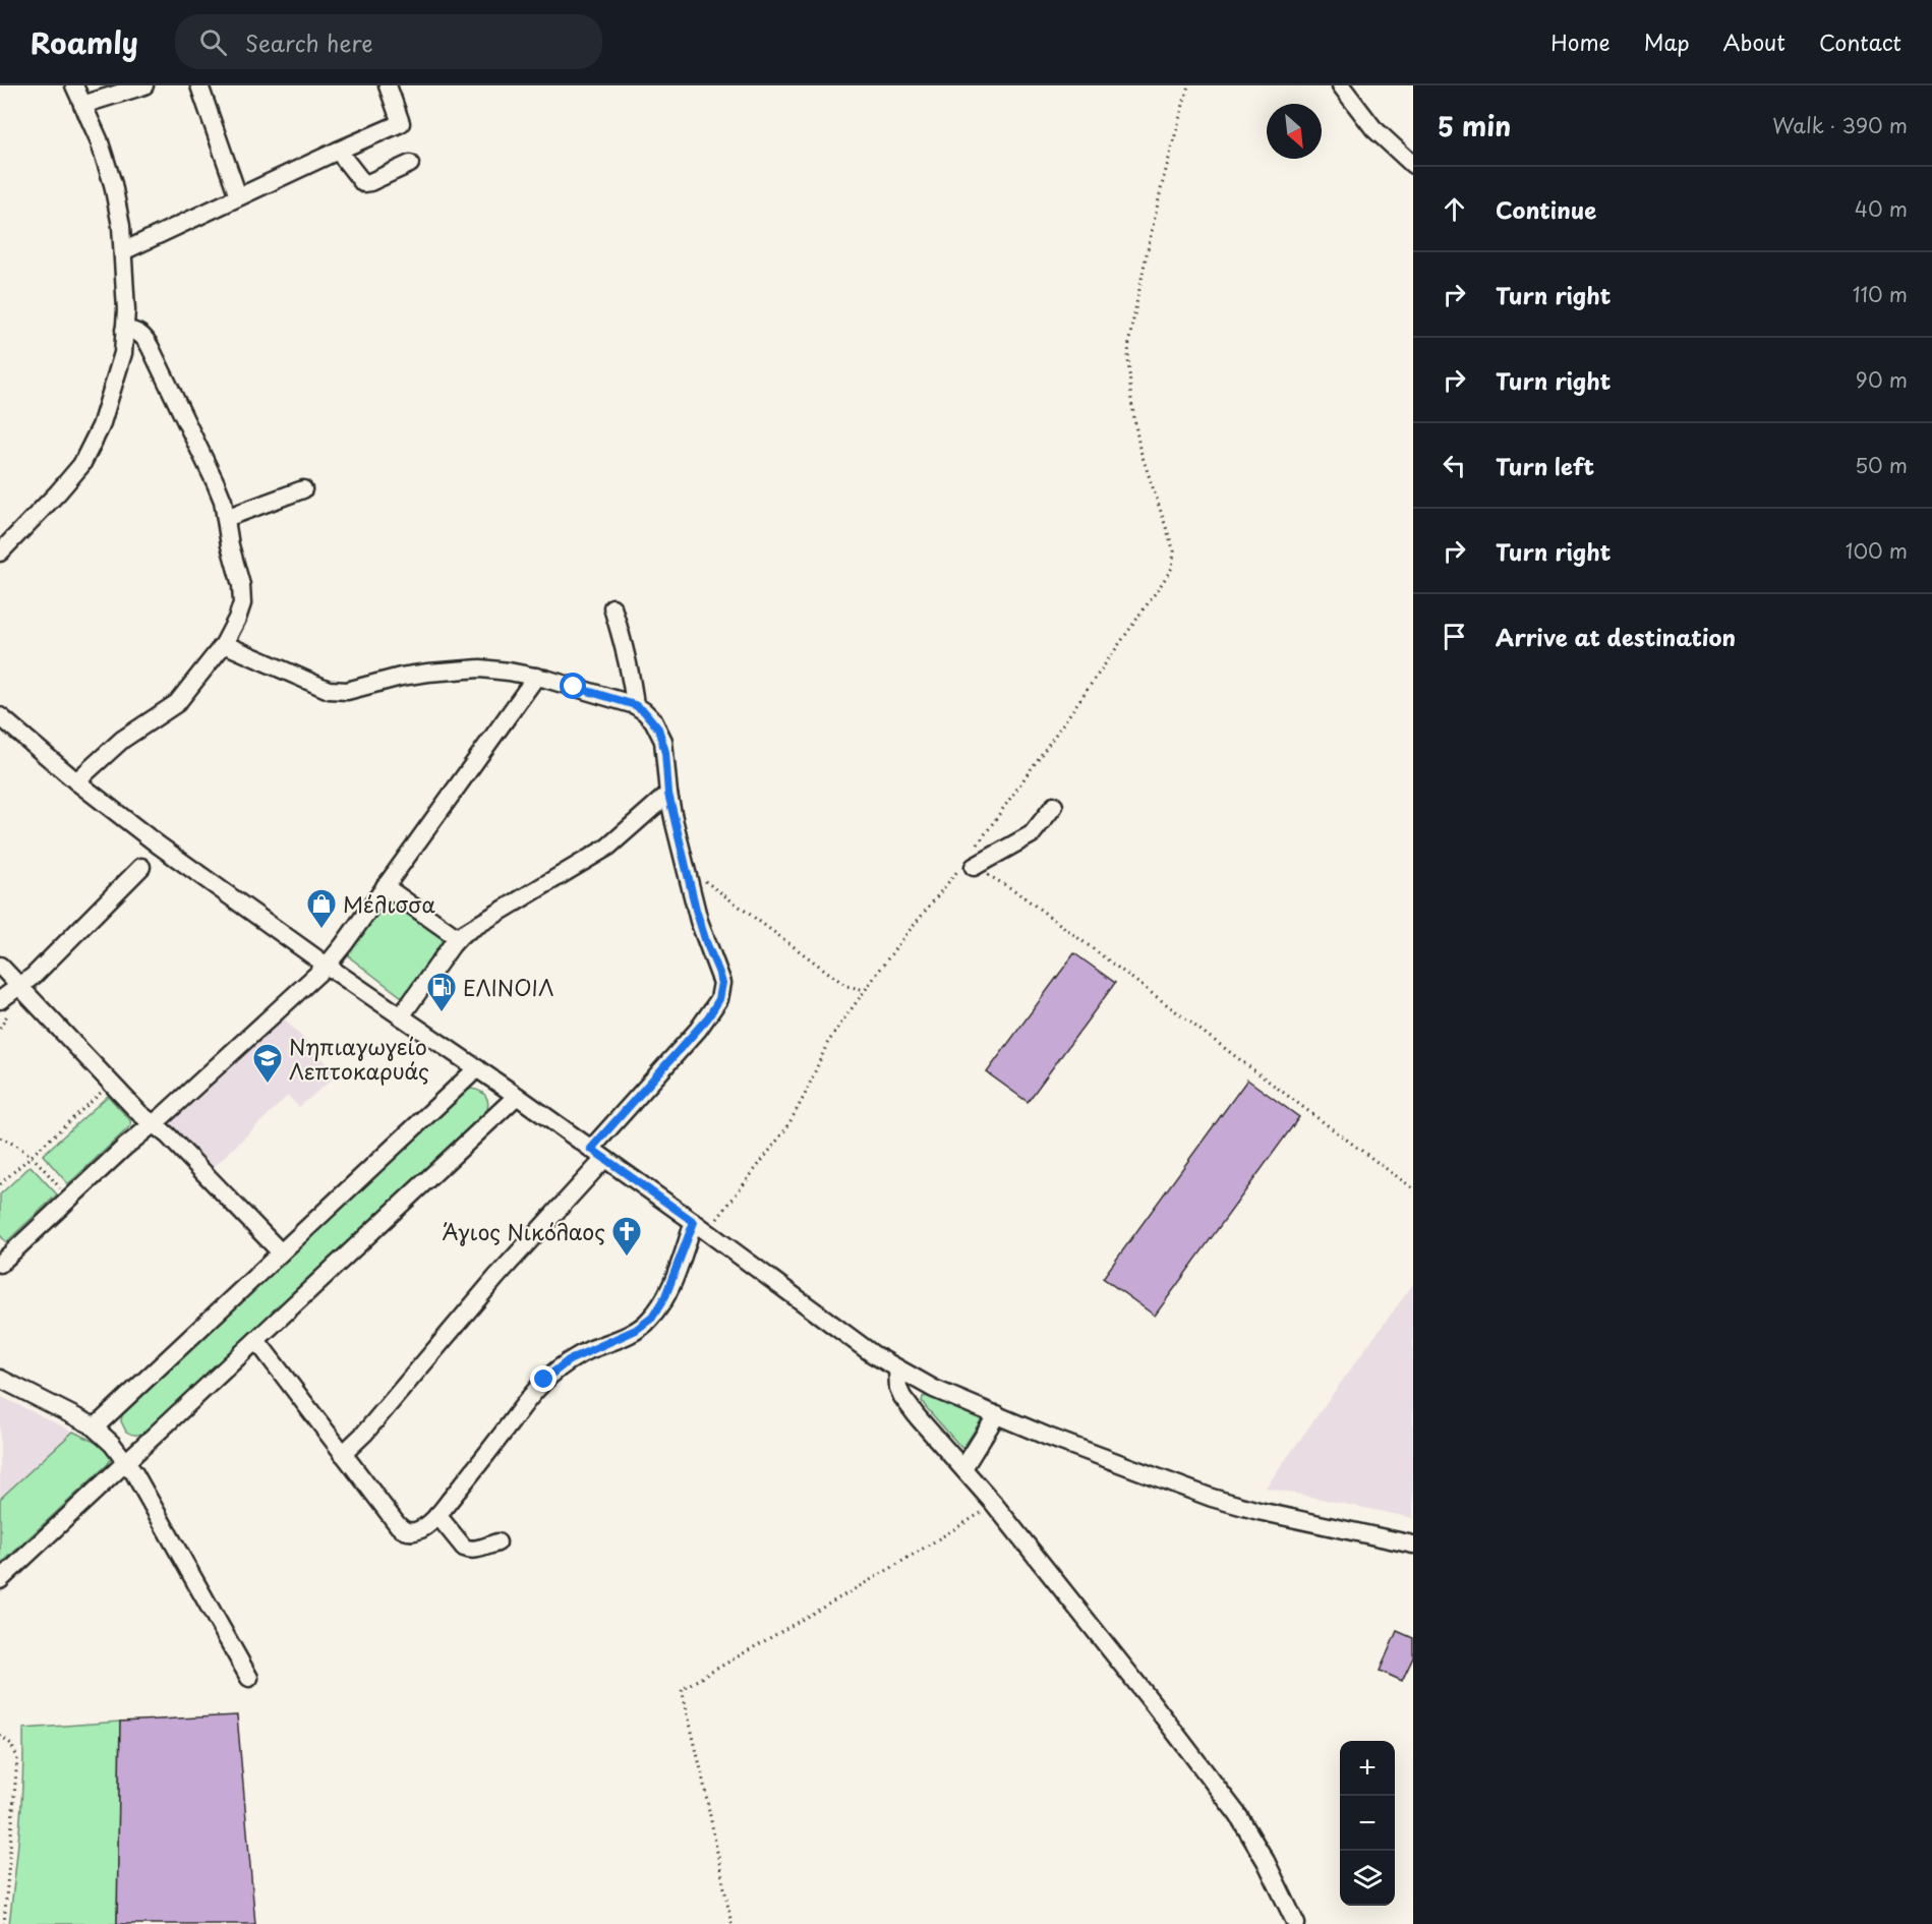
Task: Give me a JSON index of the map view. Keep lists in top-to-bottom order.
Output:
{
  "places": {
    "shop": ["Μέλισσα"],
    "fuel station": ["ΕΛΙΝΟΙΛ"],
    "school or university": ["Νηπιαγωγείο Λεπτοκαρυάς"],
    "church": ["Άγιος Νικόλαος"]
  },
  "north": "bottom right",
  "page": {
    "header": "Roamly",
    "search": "Search here",
    "nav": [
      "Home",
      "Map",
      "About",
      "Contact"
    ],
    "heading": ["5 min", "Walk · 390 m"],
    "list": [
      ["Continue", "40 m"],
      ["Turn right", "110 m"],
      ["Turn right", "90 m"],
      ["Turn left", "50 m"],
      ["Turn right", "100 m"],
      "Arrive at destination"
    ],
    "map_buttons": ["+", "−"]
  }
}
